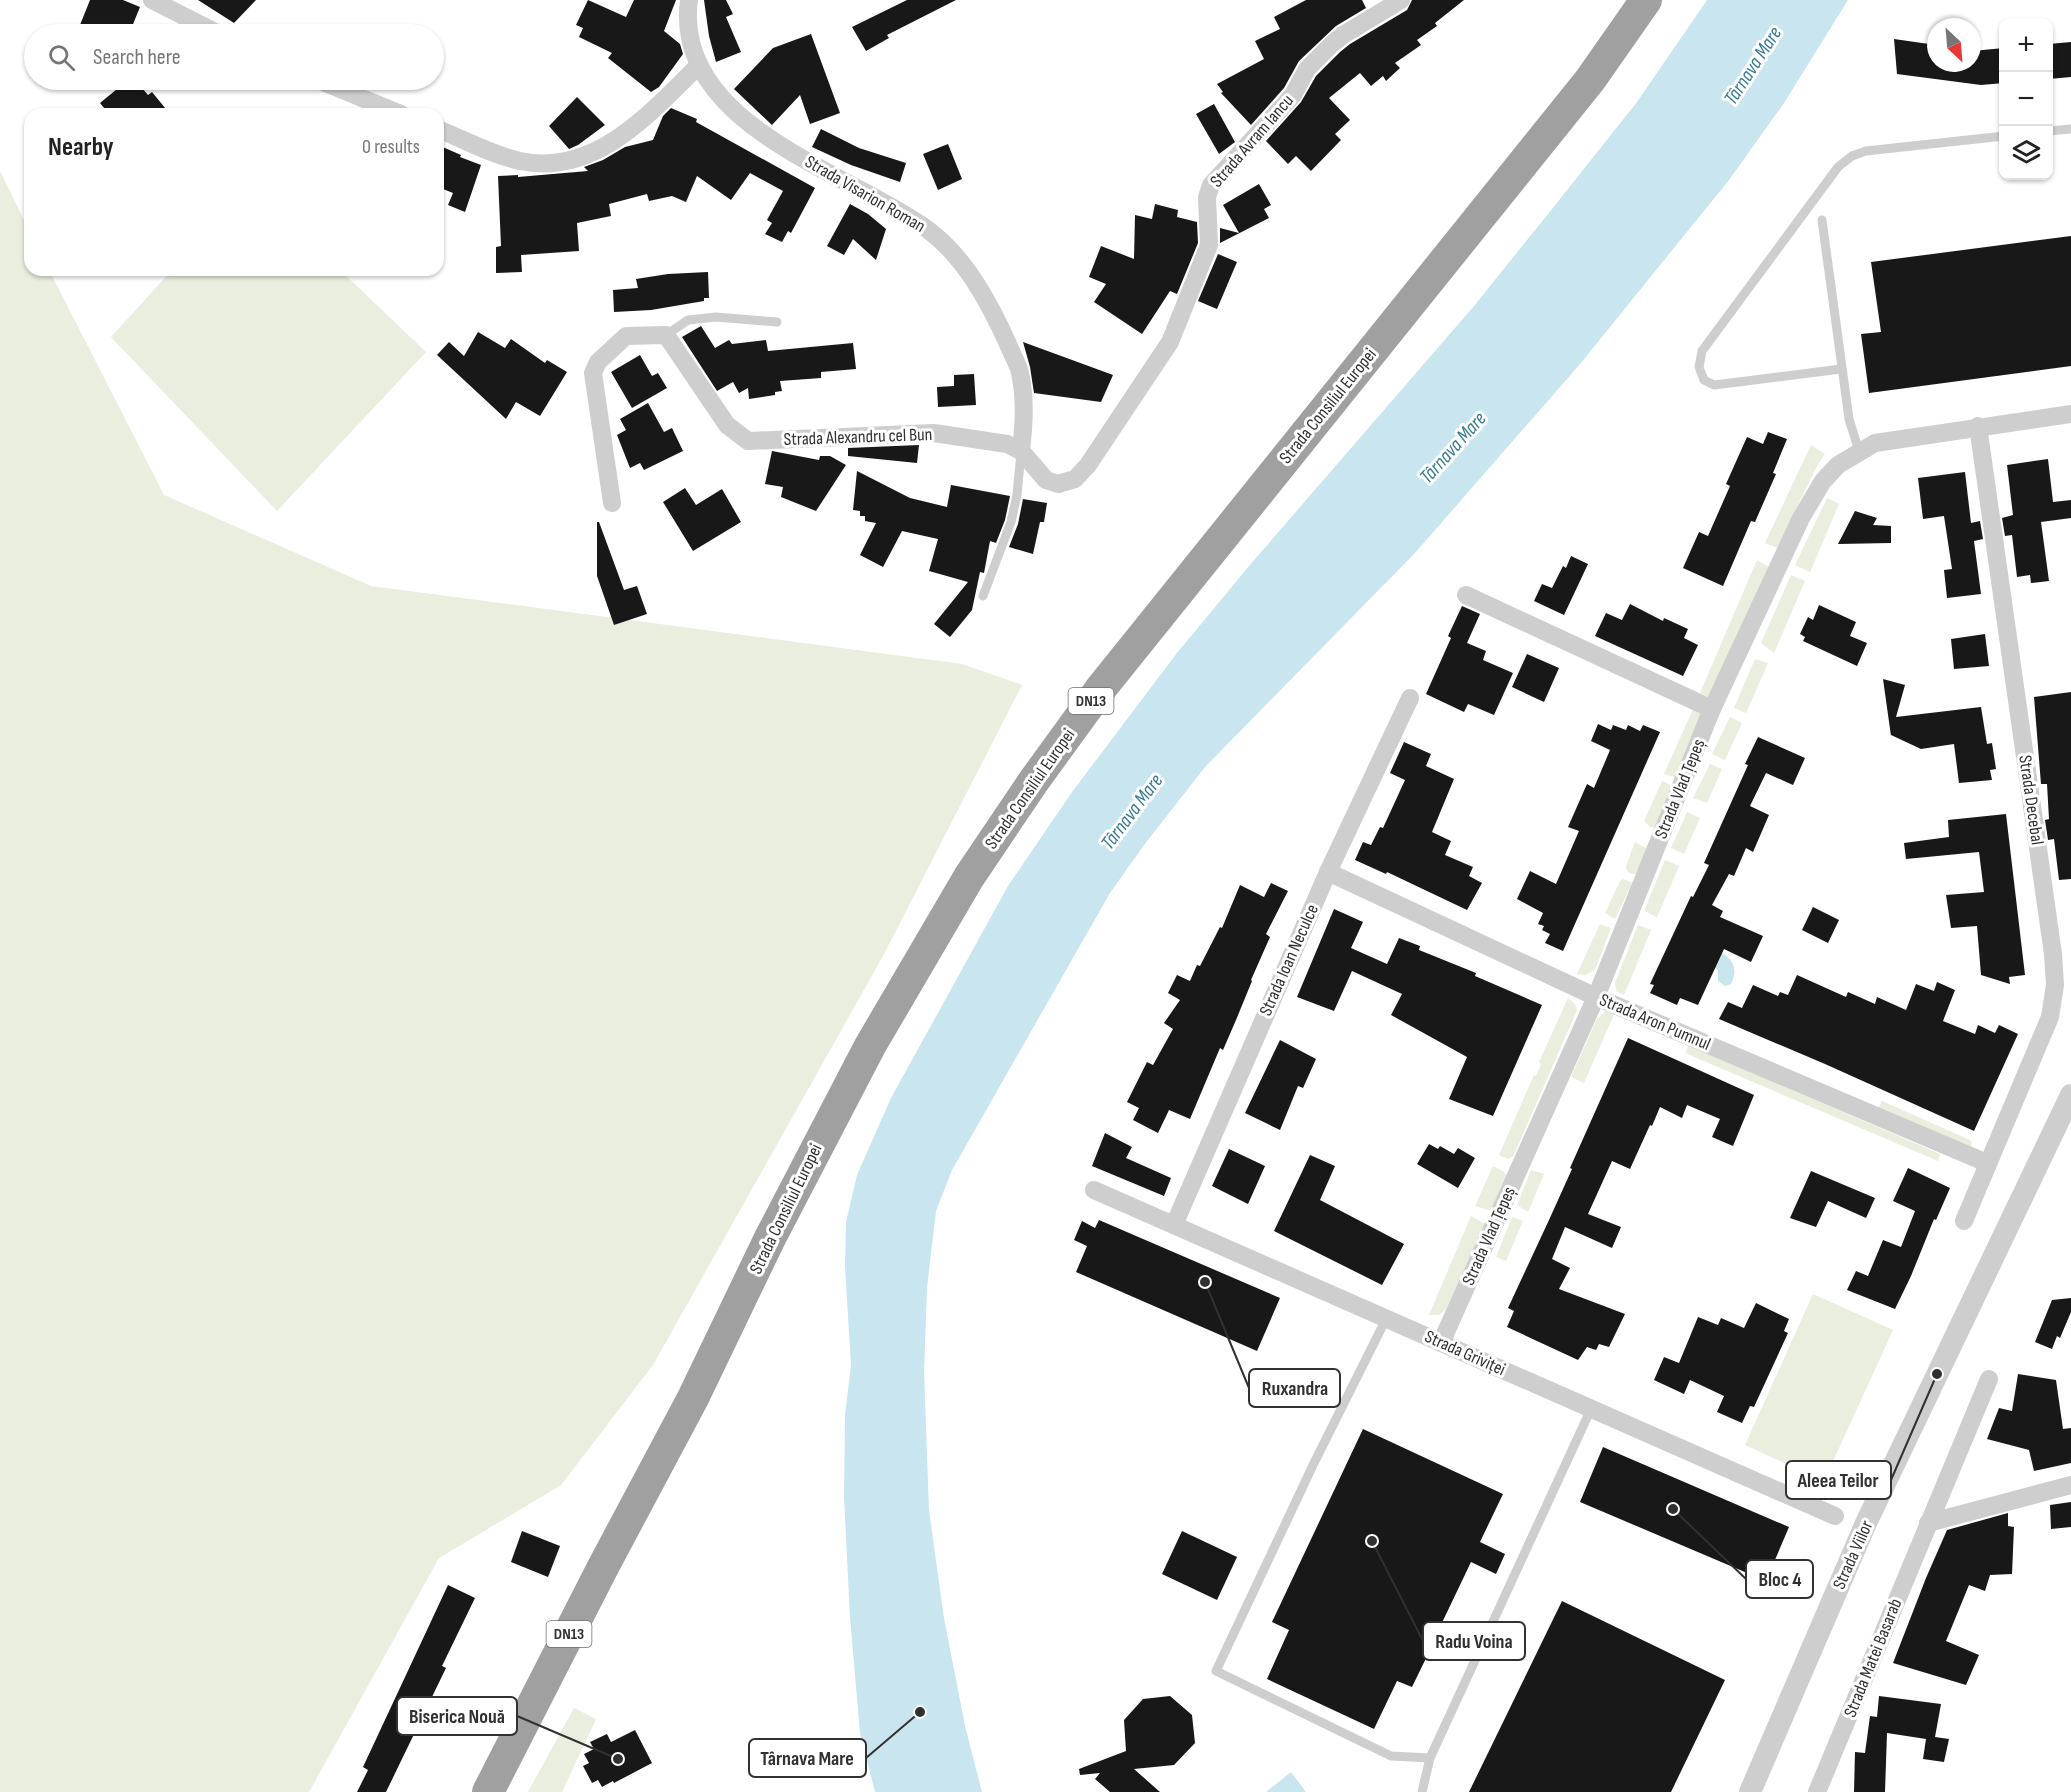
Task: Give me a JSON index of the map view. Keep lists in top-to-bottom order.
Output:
{
  "streets": {
    "highway": ["Strada Consiliul Europei", "DN13"],
    "street": [
      "Strada Avram Iancu",
      "Strada Visarion Roman",
      "Strada Alexandru cel Bun",
      "Strada Vlad Țepeș",
      "Strada Decebal",
      "Strada Ioan Neculce",
      "Strada Aron Pumnul",
      "Strada Griviței",
      "Strada Viilor",
      "Strada Matei Basarab"
    ]
  },
  "crossings": [
    ["Strada Avram Iancu", "Strada Visarion Roman"],
    ["Strada Avram Iancu", "Strada Alexandru cel Bun"],
    ["Strada Visarion Roman", "Strada Alexandru cel Bun"],
    ["Strada Vlad Țepeș", "Strada Decebal"],
    ["Strada Vlad Țepeș", "Strada Aron Pumnul"],
    ["Strada Vlad Țepeș", "Strada Griviței"],
    ["Strada Decebal", "Strada Aron Pumnul"],
    ["Strada Ioan Neculce", "Strada Aron Pumnul"],
    ["Strada Ioan Neculce", "Strada Griviței"]
  ],
  "water": ["Târnava Mare"],
  "places": [
    "Ruxandra",
    "Aleea Teilor",
    "Bloc 4",
    "Radu Voina",
    "Târnava Mare",
    "Biserica Nouă"
  ],
  "north": "bottom right",
  "page": {
    "map_buttons": ["+", "−"],
    "search": "Search here",
    "heading": ["Nearby", "0 results"]
  }
}
